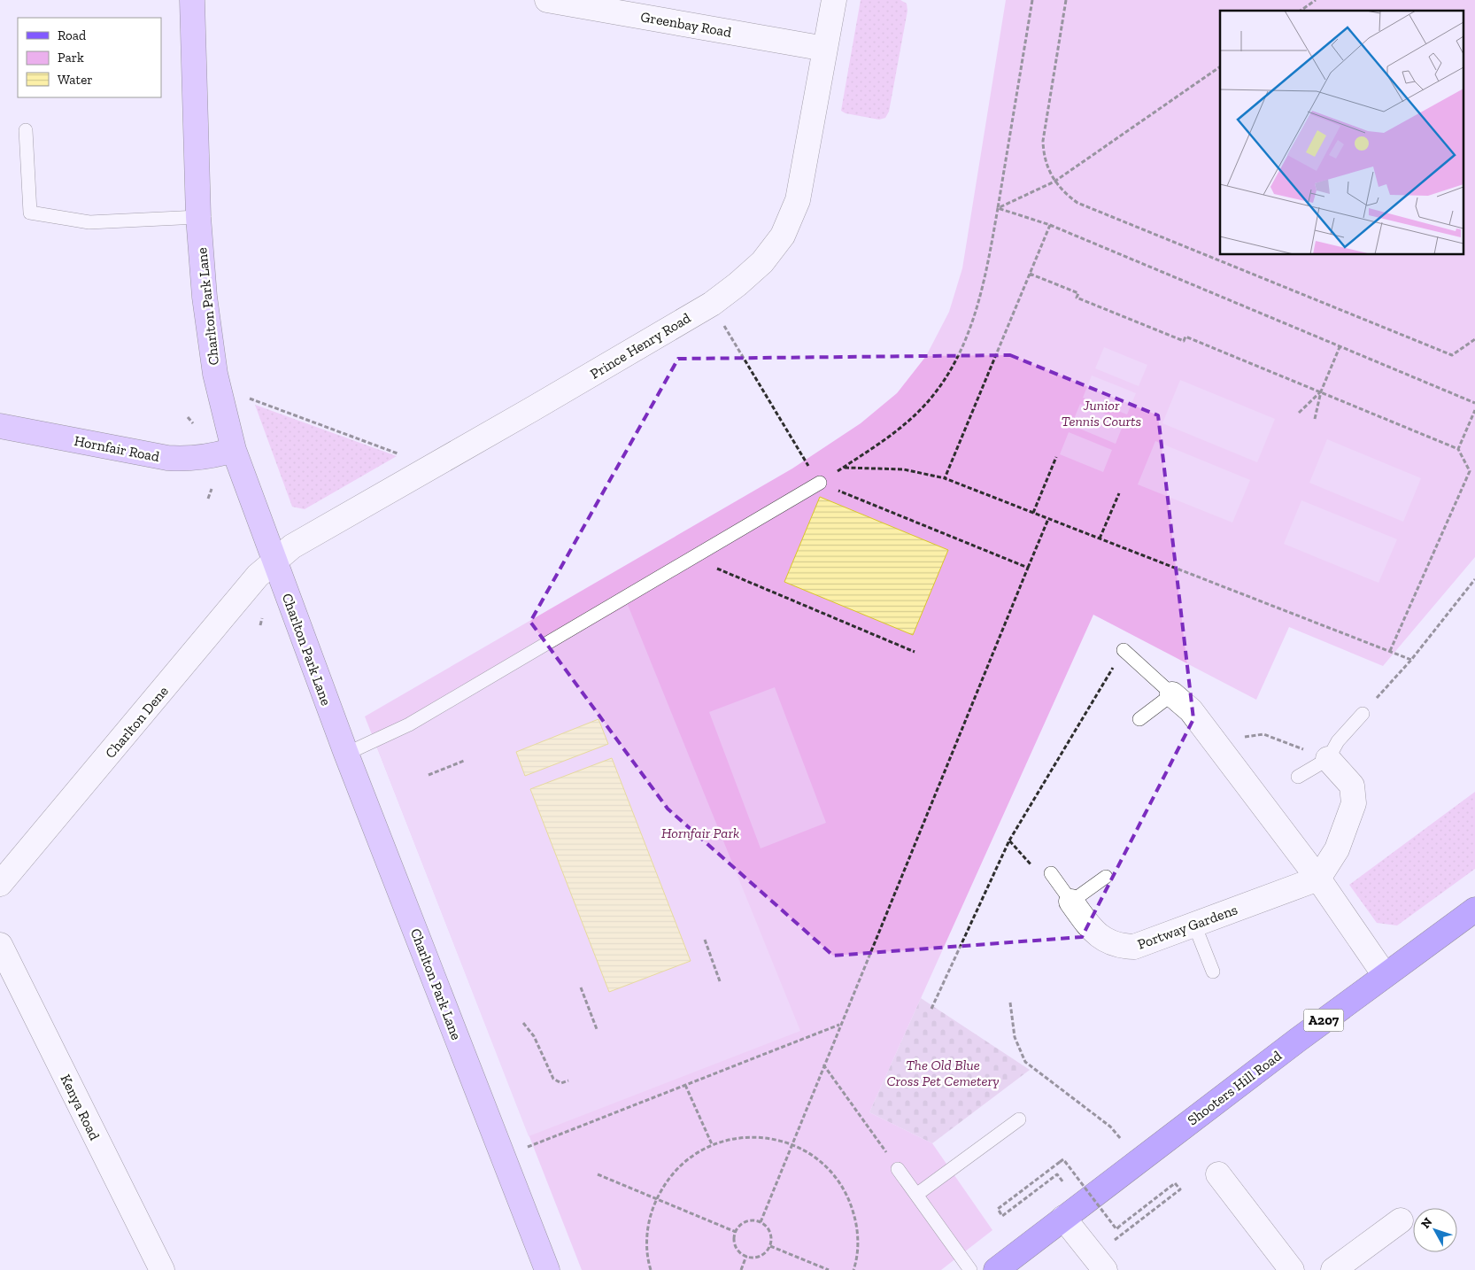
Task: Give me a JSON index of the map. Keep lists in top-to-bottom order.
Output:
{
  "streets": {
    "main road": ["A207", "Shooters Hill Road"],
    "street": [
      "Greenbay Road",
      "Charlton Park Lane",
      "Prince Henry Road",
      "Hornfair Road",
      "Charlton Dene",
      "Portway Gardens",
      "Kenya Road"
    ]
  },
  "crossings": [
    ["Greenbay Road", "Prince Henry Road"],
    ["Charlton Park Lane", "Prince Henry Road"],
    ["Charlton Park Lane", "Hornfair Road"],
    ["Charlton Park Lane", "Charlton Dene"],
    ["Prince Henry Road", "Charlton Dene"]
  ],
  "parks": ["Junior Tennis Courts", "Hornfair Park", "The Old Blue Cross Pet Cemetery"],
  "legend": ["Road", "Park", "Water"],
  "north": "top left"
}
